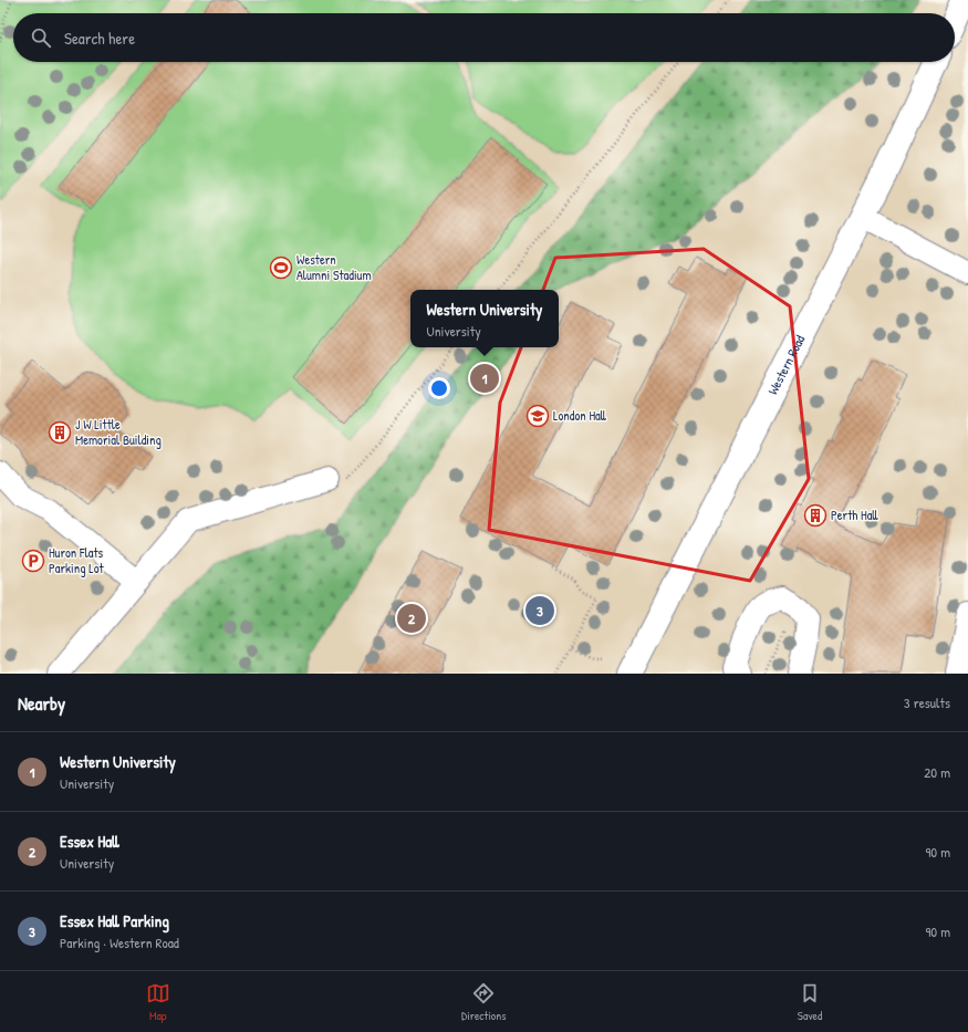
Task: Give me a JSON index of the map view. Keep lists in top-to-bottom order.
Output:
{
  "streets": {
    "main road": ["Western Road"]
  },
  "places": {
    "sports": ["Western Alumni Stadium"],
    "school or university": ["London Hall"],
    "building": ["J W Little Memorial Building", "Perth Hall"],
    "parking": ["Huron Flats Parking Lot"]
  },
  "page": {
    "search": "Search here",
    "popup": ["Western University", "University"],
    "pins": ["1", "3", "2"],
    "heading": ["Nearby", "3 results"],
    "list": [
      {
        "mark": "1",
        "name": "Western University",
        "note": "University",
        "value": "20 m"
      },
      {
        "mark": "2",
        "name": "Essex Hall",
        "note": "University",
        "value": "90 m"
      },
      {
        "mark": "3",
        "name": "Essex Hall Parking",
        "note": "Parking · Western Road",
        "value": "90 m"
      }
    ],
    "nav": ["Map", "Directions", "Saved"]
  }
}
